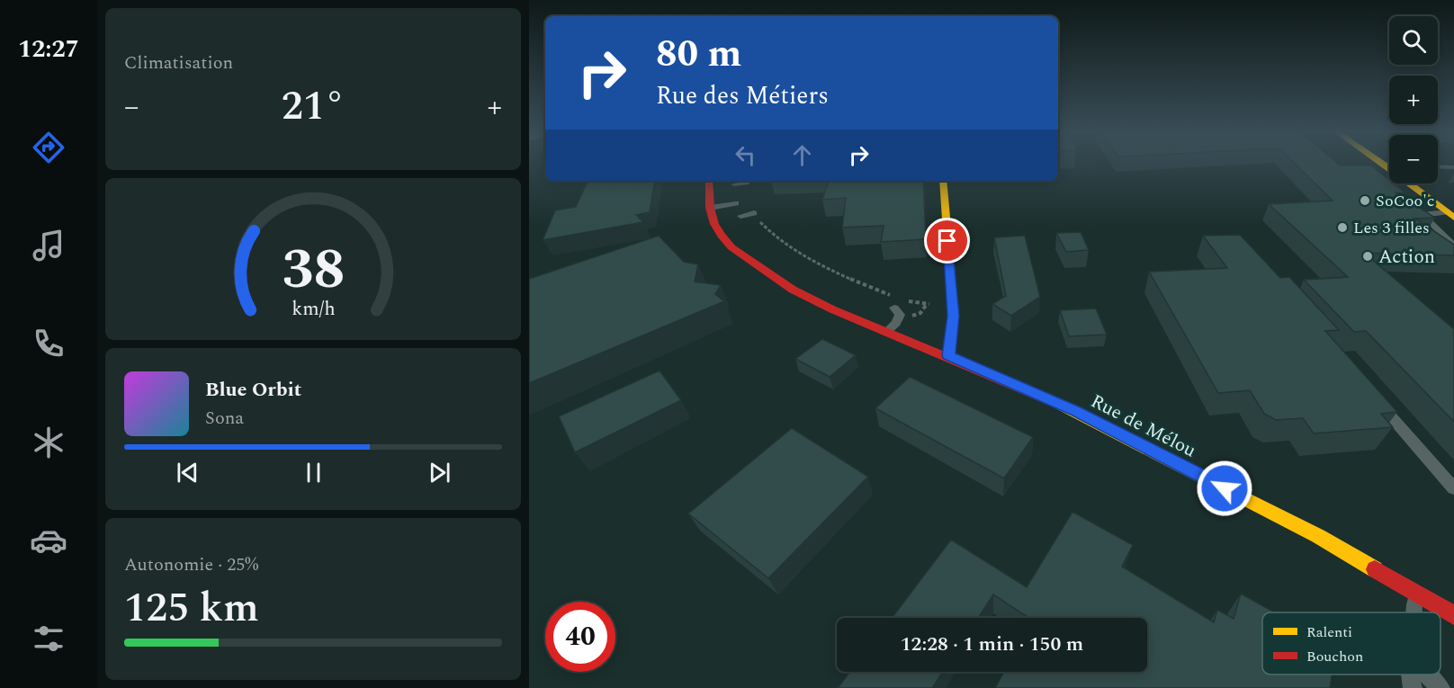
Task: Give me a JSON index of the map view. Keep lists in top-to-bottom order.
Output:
{
  "streets": {
    "street": ["Rue de Mélou"]
  },
  "places": ["SoCoo'c", "Les 3 filles", "Action"],
  "legend": ["Ralenti", "Bouchon"],
  "page": {
    "tabs": "12:27",
    "tile": [
      "Climatisation",
      ["Autonomie · 25%", "125 km"]
    ],
    "map_buttons": ["+", "−"],
    "turn": ["80 m", "Rue des Métiers"],
    "heat": ["−", "21°", "+"],
    "song": ["Blue Orbit", "Sona"],
    "limit": "40",
    "trip": "12:28 · 1 min · 150 m",
    "gauge": ["38", "km/h"]
  }
}
